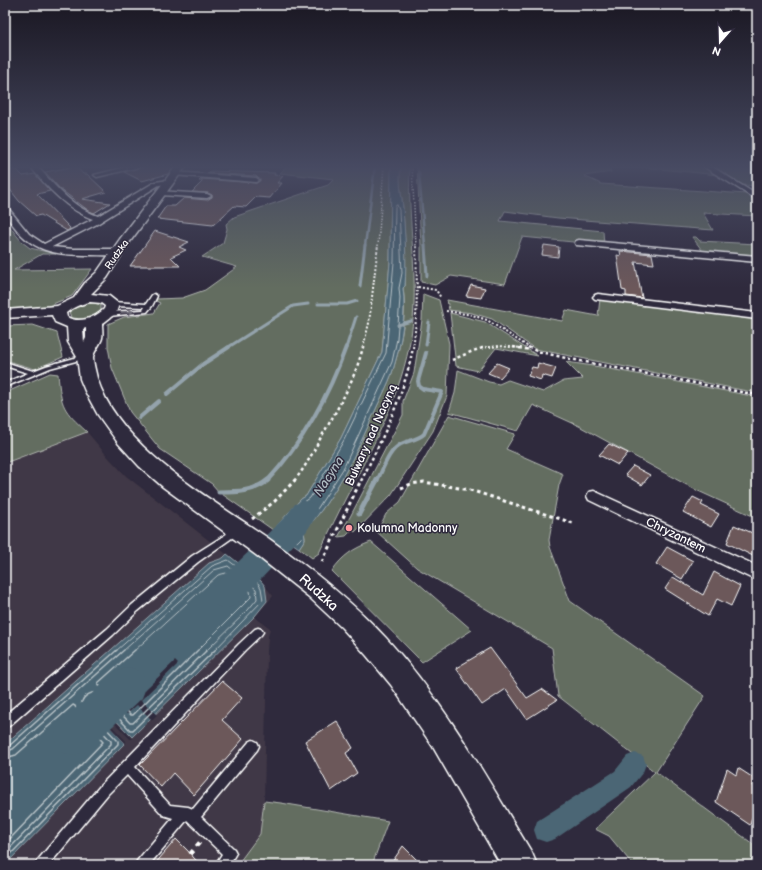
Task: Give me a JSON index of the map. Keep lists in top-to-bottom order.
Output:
{
  "streets": {
    "main road": ["Rudzka"],
    "street": ["Chryzantem"],
    "path": ["Bulwary nad Nacyną"]
  },
  "water": ["Nacyna"],
  "places": ["Kolumna Madonny"],
  "north": "bottom"
}
